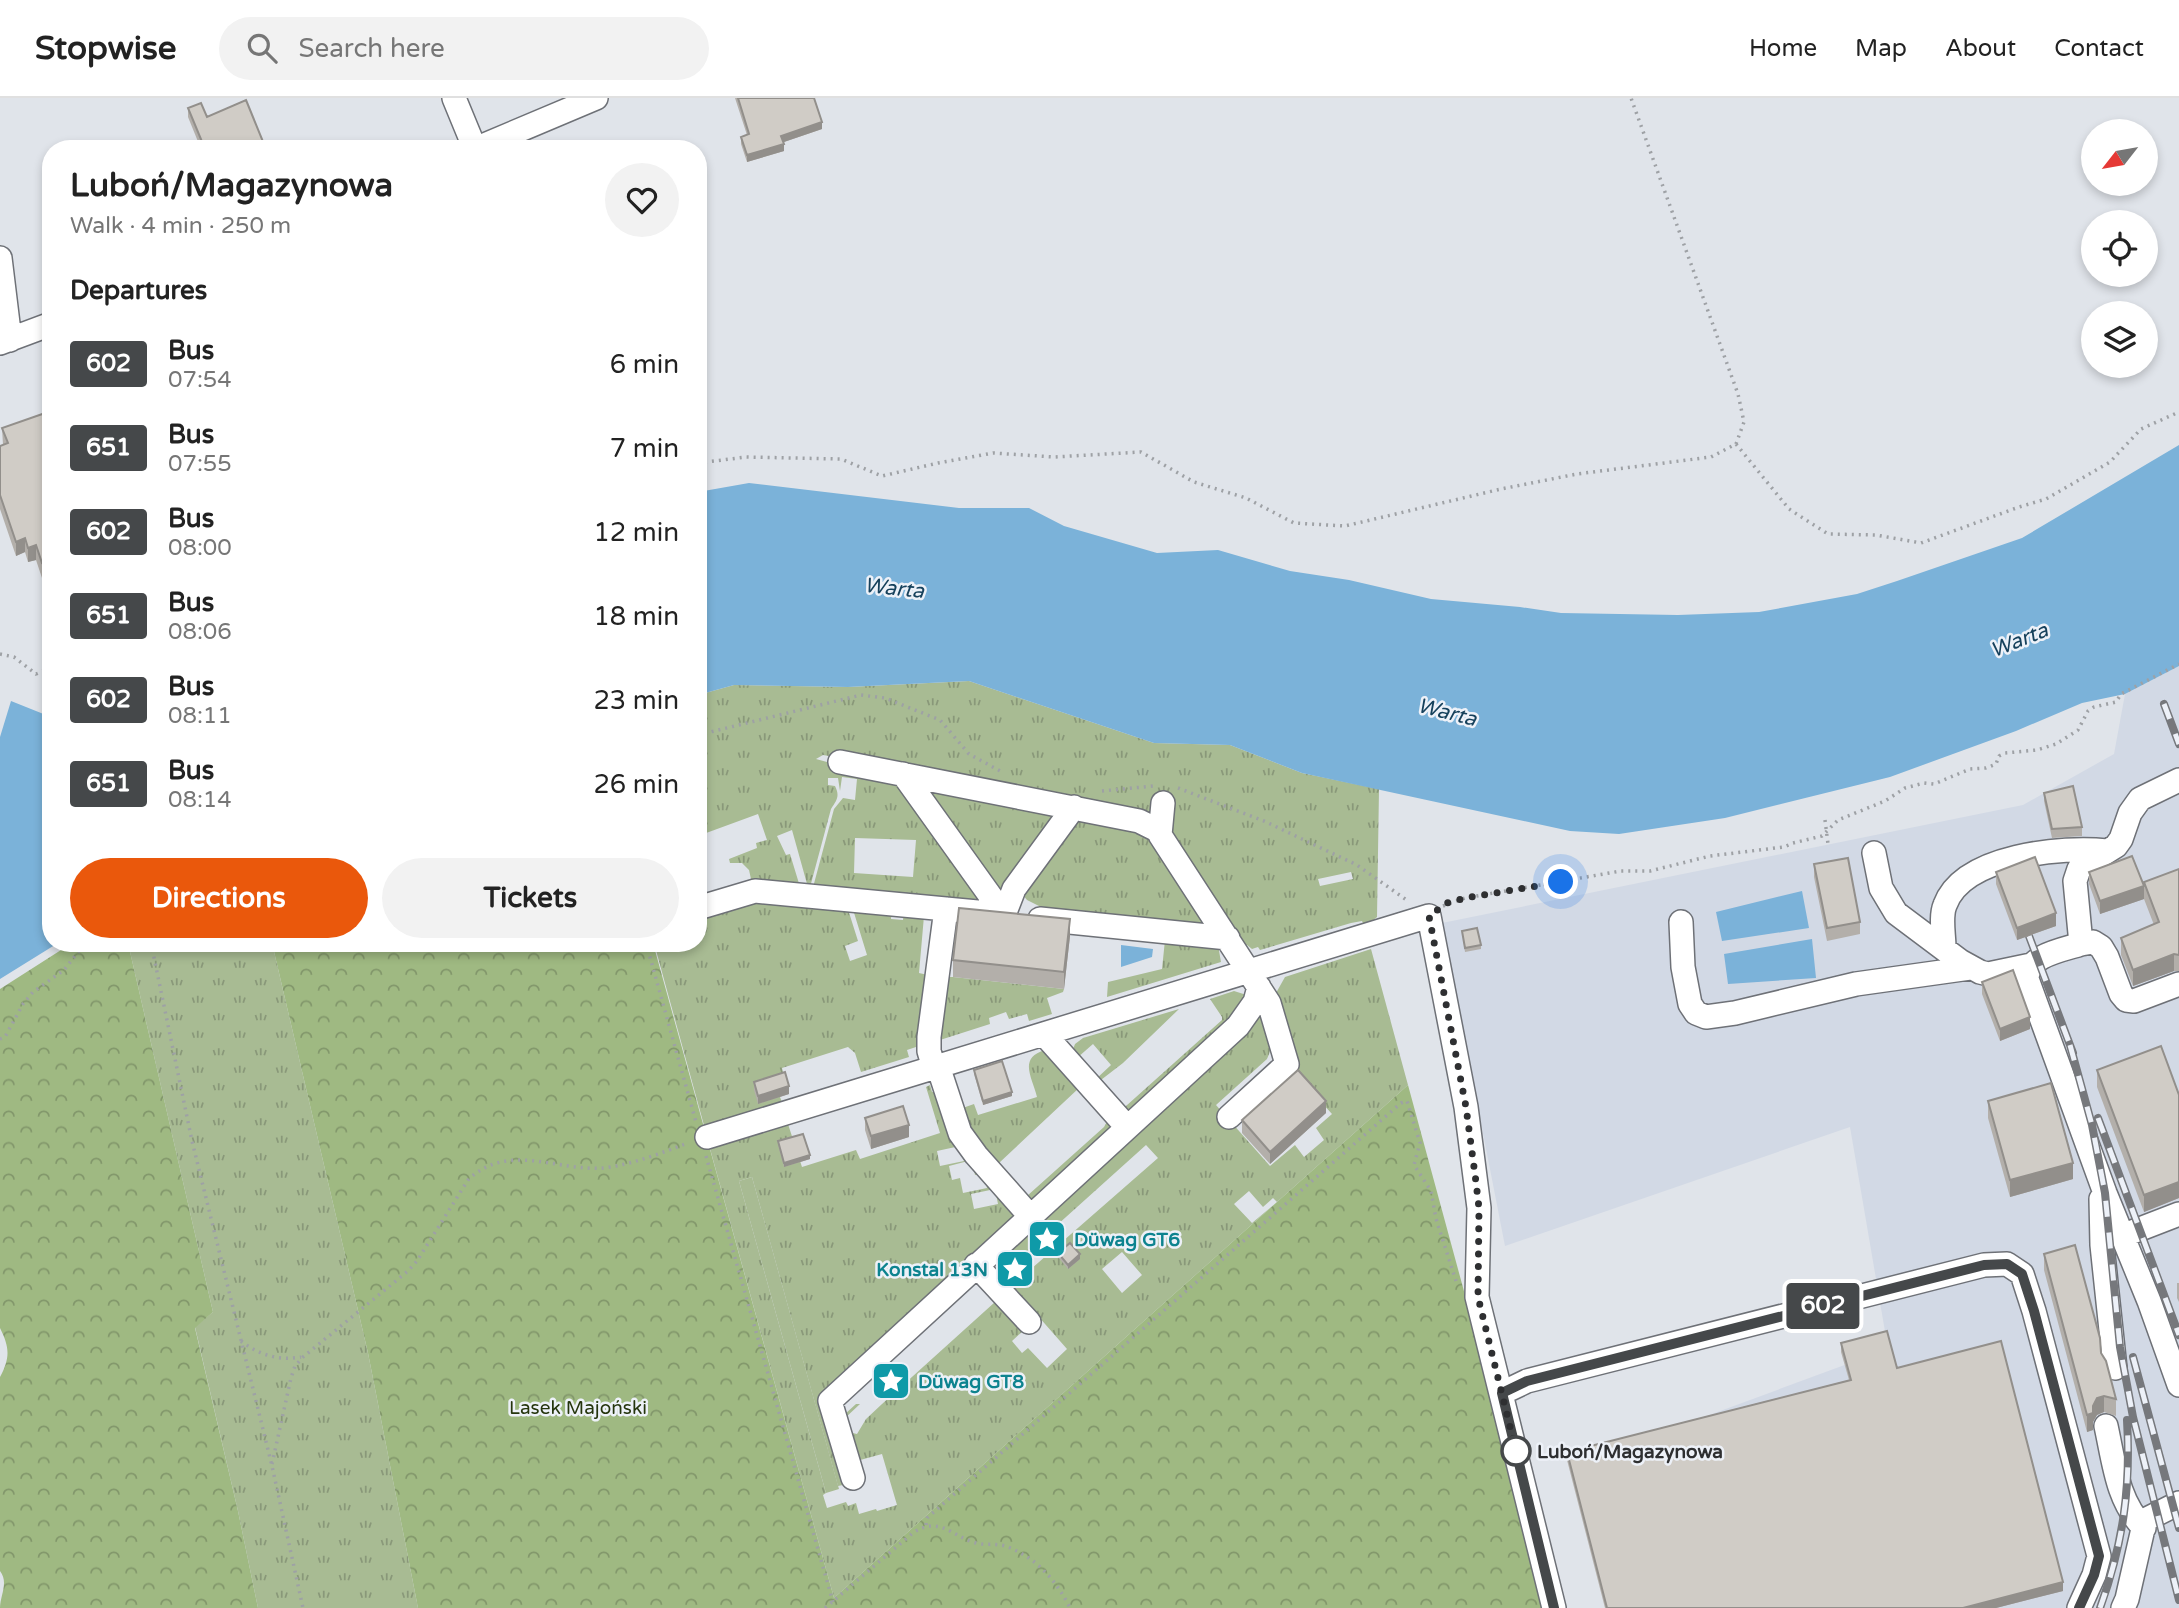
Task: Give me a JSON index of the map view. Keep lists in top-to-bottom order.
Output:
{
  "water": ["Warta"],
  "parks": ["Lasek Majoński"],
  "places": {
    "place": ["Düwag GT6", "Konstal 13N", "Düwag GT8"],
    "other": ["Luboń/Magazynowa"]
  },
  "lines": ["bus line 602"],
  "north": "bottom left",
  "page": {
    "header": "Stopwise",
    "search": "Search here",
    "nav": [
      "Home",
      "Map",
      "About",
      "Contact"
    ],
    "on_map": "602",
    "heading": [
      ["Luboń/Magazynowa", "Walk · 4 min · 250 m"],
      "Departures"
    ],
    "list": [
      {
        "mark": "602",
        "name": "Bus",
        "note": "07:54",
        "value": "6 min"
      },
      {
        "mark": "651",
        "name": "Bus",
        "note": "07:55",
        "value": "7 min"
      },
      {
        "mark": "602",
        "name": "Bus",
        "note": "08:00",
        "value": "12 min"
      },
      {
        "mark": "651",
        "name": "Bus",
        "note": "08:06",
        "value": "18 min"
      },
      {
        "mark": "602",
        "name": "Bus",
        "note": "08:11",
        "value": "23 min"
      },
      {
        "mark": "651",
        "name": "Bus",
        "note": "08:14",
        "value": "26 min"
      }
    ],
    "buttons": ["Directions", "Tickets"]
  }
}
